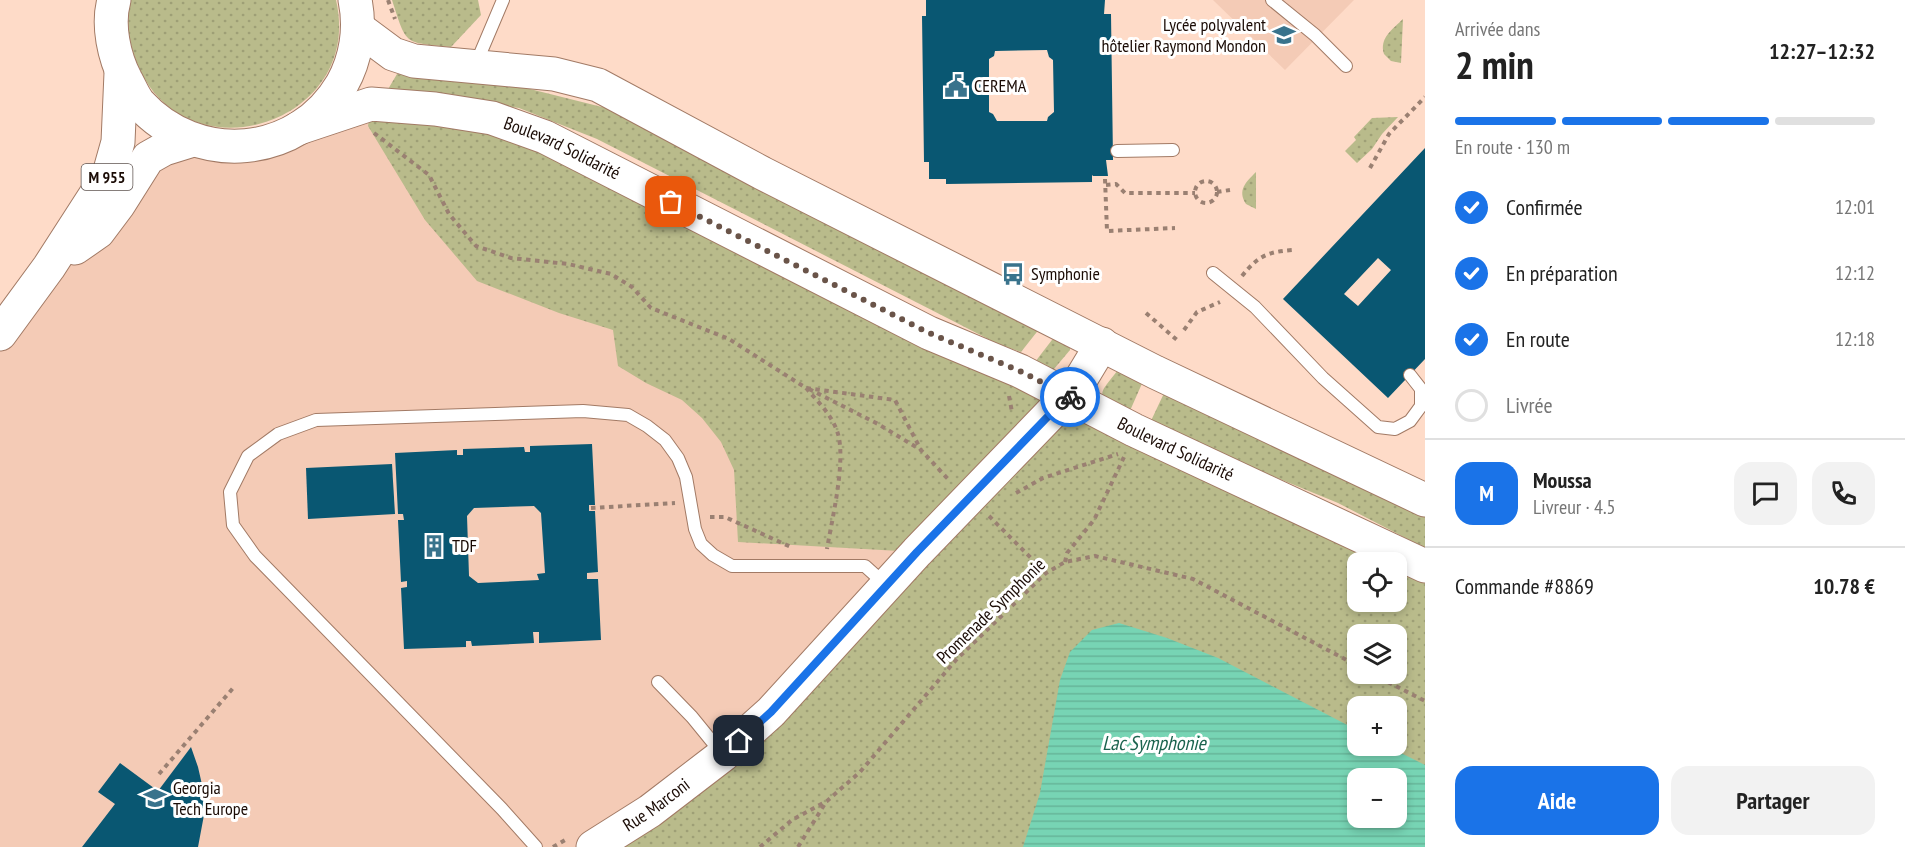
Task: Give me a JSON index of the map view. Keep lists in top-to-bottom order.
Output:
{
  "streets": {
    "main road": ["Boulevard Solidarité", "M 955", "Rue Marconi"],
    "path": ["Promenade Symphonie"]
  },
  "crossings": [
    ["Boulevard Solidarité", "Rue Marconi"]
  ],
  "water": ["Lac Symphonie"],
  "places": {
    "school or university": ["Lycée polyvalent hôtelier Raymond Mondon", "Georgia Tech Europe"],
    "public building": ["CEREMA"],
    "bus stop": ["Symphonie"],
    "building": ["TDF"]
  },
  "page": {
    "heading": ["2 min", "Arrivée dans", "12:27–12:32"],
    "panel": [
      "Moussa",
      "Livreur · 4.5",
      "Commande #8869",
      "10.78 €"
    ],
    "bar": "En route · 130 m",
    "list": [
      ["Confirmée", "12:01"],
      ["En préparation", "12:12"],
      ["En route", "12:18"],
      "Livrée"
    ],
    "round": "M",
    "map_buttons": ["+", "−"],
    "buttons": ["Aide", "Partager"]
  }
}
